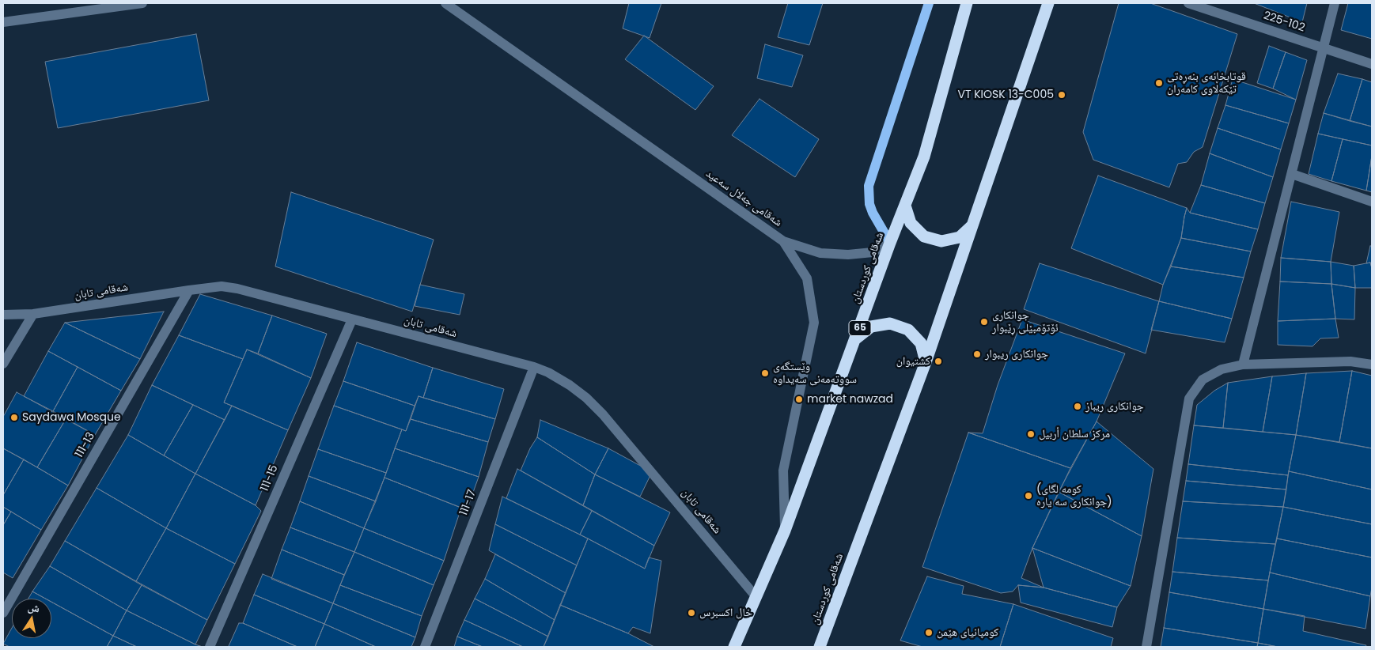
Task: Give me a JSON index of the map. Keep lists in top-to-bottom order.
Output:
{
  "streets": {
    "highway": ["شەقامی کوردستان", "65"],
    "street": [
      "225-102",
      "شەقامی جەلال سەعید",
      "شەقامی تابان",
      "111-13",
      "111-15",
      "111-17"
    ]
  },
  "crossings": [
    ["شەقامی جەلال سەعید", "شەقامی کوردستان"],
    ["شەقامی کوردستان", "شەقامی تابان"],
    ["شەقامی تابان", "111-13"],
    ["شەقامی تابان", "111-15"],
    ["شەقامی تابان", "111-17"]
  ],
  "places": [
    "قوتابخانەی بنەڕەتی تێکەڵاوی کامەران",
    "VT KIOSK 13-C005",
    "جوانکاری ئۆتۆمبێلی ڕێبوار",
    "جوانكارى ريبوار",
    "كشتيوان",
    "وێستگەی سووتەمەنی سەیداوە",
    "market nawzad",
    "جوانكارى ريباز",
    "Saydawa Mosque",
    "مركز سلطان أربيل",
    "(كومه لگای جوانکاری سه یاره)",
    "خال اكسبرس",
    "کومپانیای هێمن"
  ],
  "north": "top"
}
